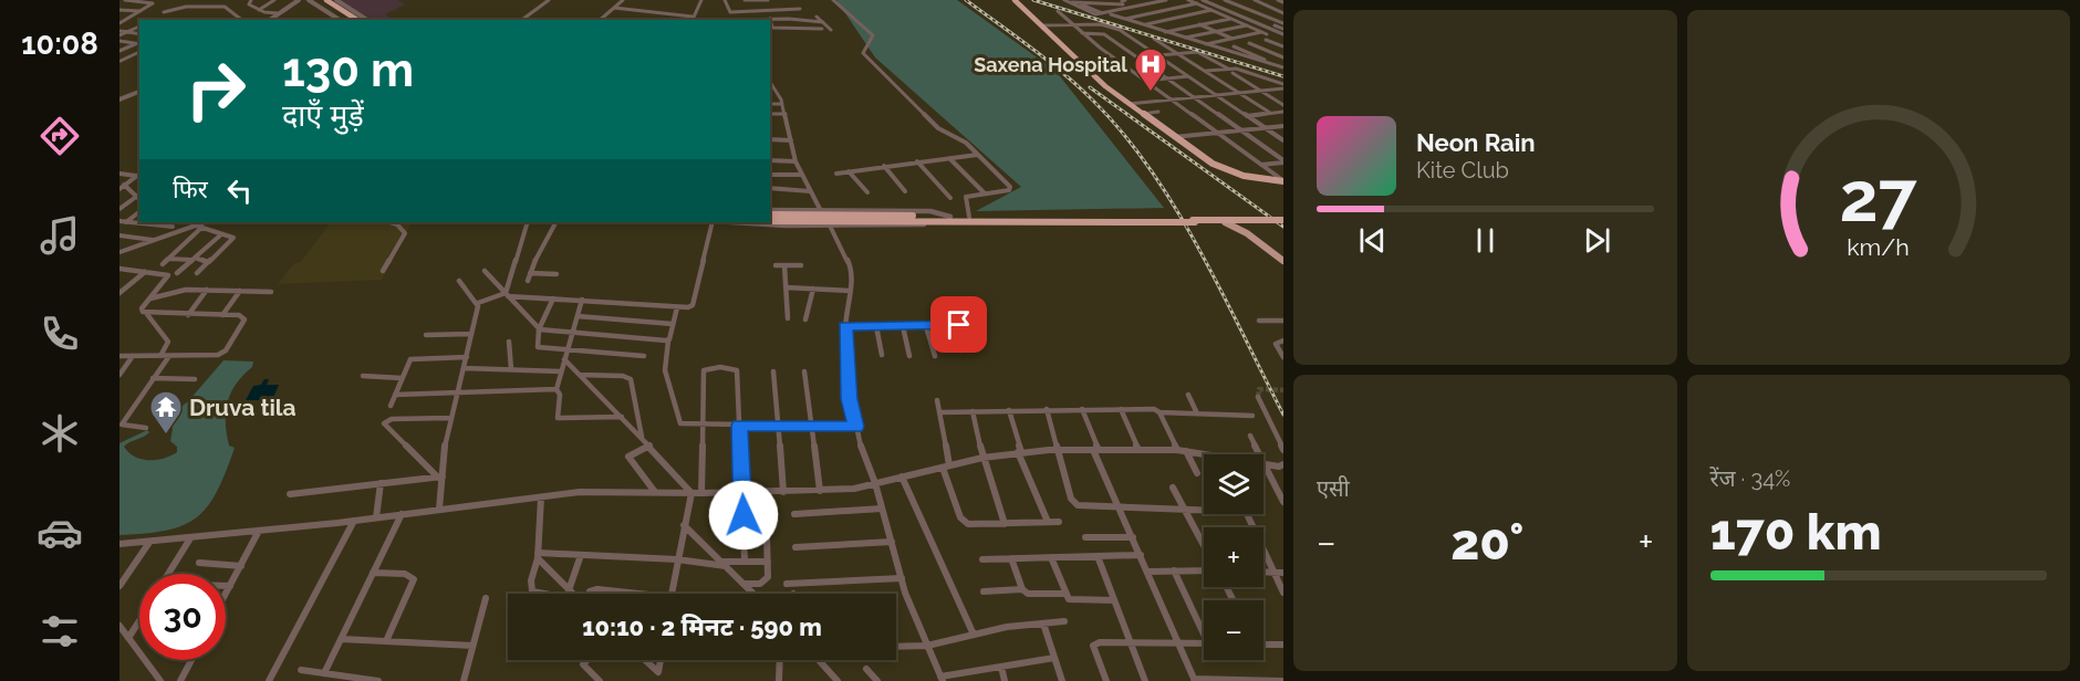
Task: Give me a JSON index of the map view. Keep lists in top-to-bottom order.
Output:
{
  "places": {
    "hospital": ["Saxena Hospital"],
    "temple": ["Druva tila"]
  },
  "page": {
    "tabs": "10:08",
    "turn": ["130 m", "दाएँ मुड़ें"],
    "song": ["Neon Rain", "Kite Club"],
    "then": "फिर",
    "tile": [
      "एसी",
      ["रेंज · 34%", "170 km"]
    ],
    "map_buttons": ["+", "−"],
    "heat": ["−", "20°", "+"],
    "limit": "30",
    "trip": "10:10 · 2 मिनट · 590 m",
    "gauge": ["27", "km/h"]
  }
}
